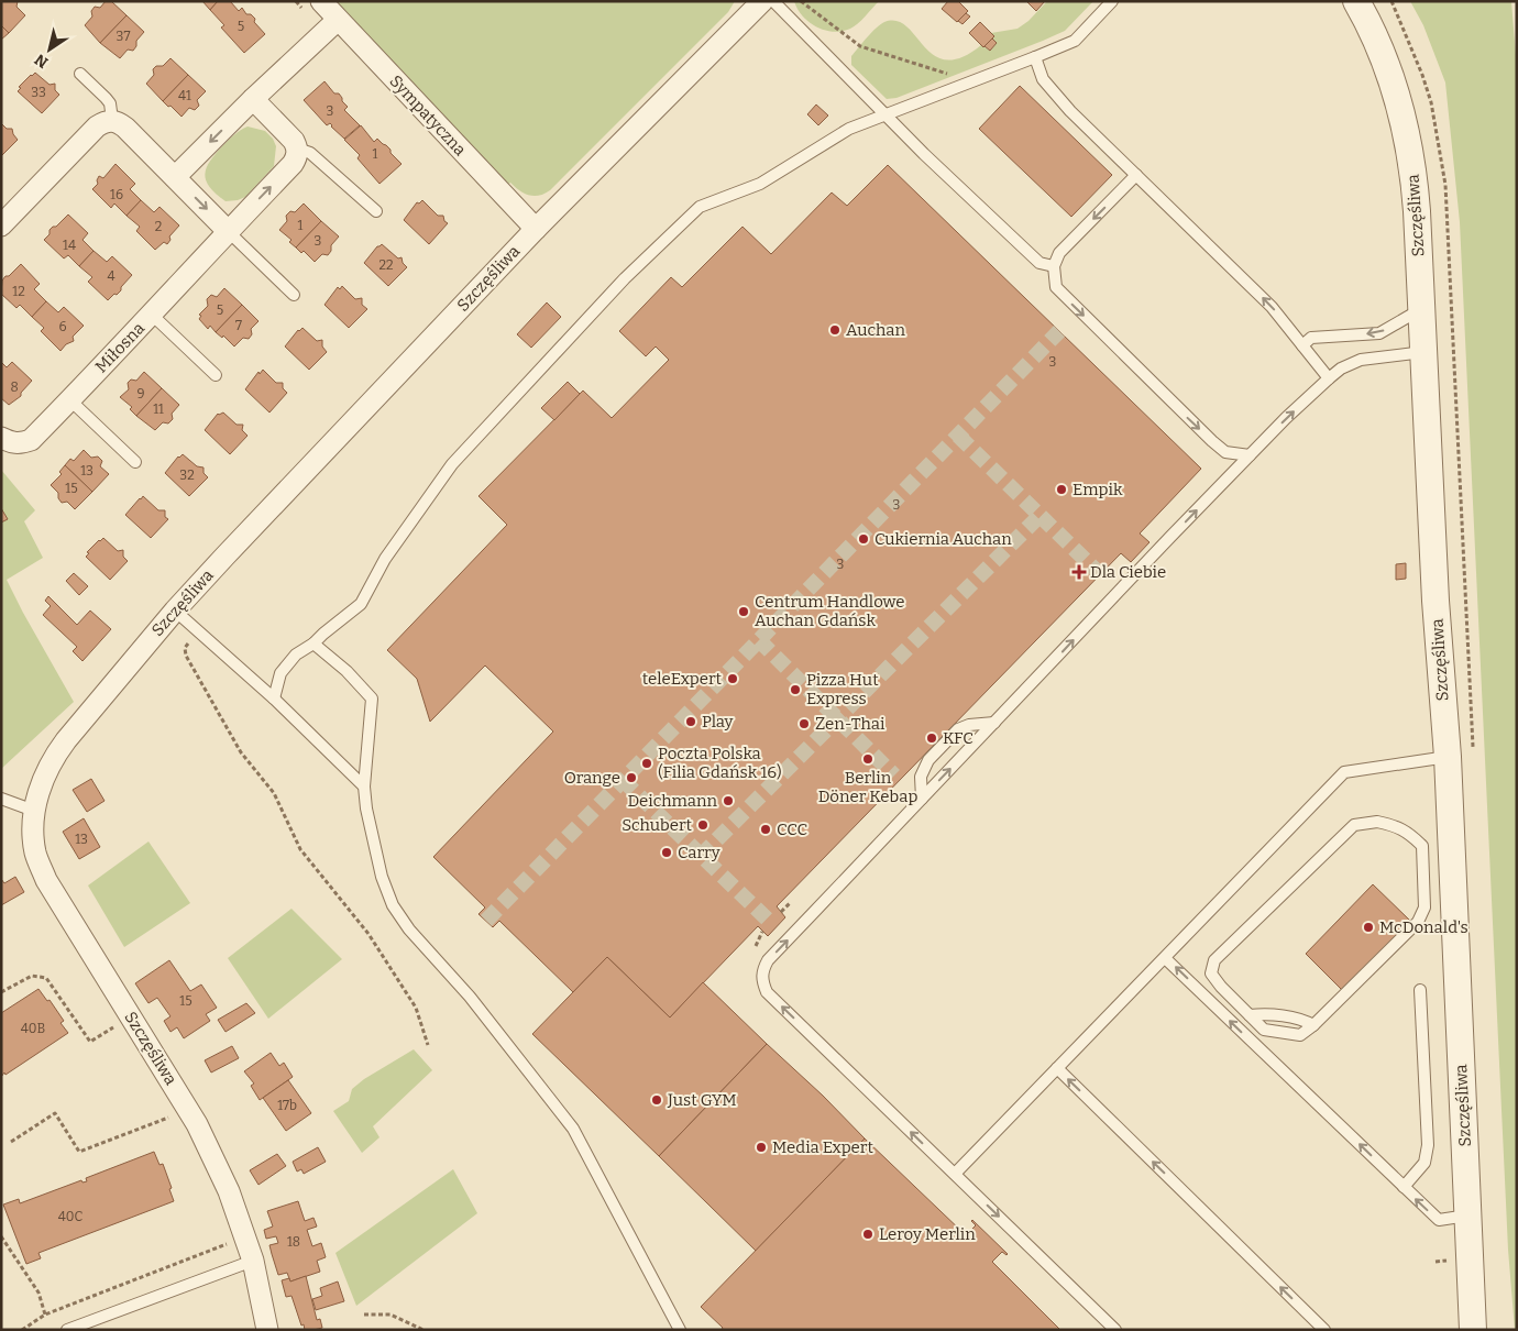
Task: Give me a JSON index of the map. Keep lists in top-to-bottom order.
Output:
{
  "streets": {
    "street": ["Sympatyczna", "Szczęśliwa", "Miłosna"]
  },
  "crossings": [
    ["Sympatyczna", "Szczęśliwa"]
  ],
  "places": {
    "other": [
      "Auchan",
      "Empik",
      "Cukiernia Auchan",
      "Centrum Handlowe Auchan Gdańsk",
      "teleExpert",
      "Pizza Hut Express",
      "Play",
      "Zen-Thai",
      "KFC",
      "Berlin Döner Kebap",
      "Poczta Polska (Filia Gdańsk 16)",
      "Orange",
      "Deichmann",
      "Schubert",
      "CCC",
      "Carry",
      "McDonald's",
      "Just GYM",
      "Media Expert",
      "Leroy Merlin"
    ],
    "health": ["Dla Ciebie"]
  },
  "house_numbers": [
    "5",
    "37",
    "33",
    "41",
    "3",
    "1",
    "16",
    "1",
    "2",
    "3",
    "14",
    "22",
    "4",
    "12",
    "5",
    "7",
    "6",
    "3",
    "8",
    "9",
    "11",
    "13",
    "32",
    "15",
    "3",
    "3",
    "13",
    "15",
    "40B",
    "17b",
    "40C",
    "18"
  ],
  "north": "bottom left"
}
